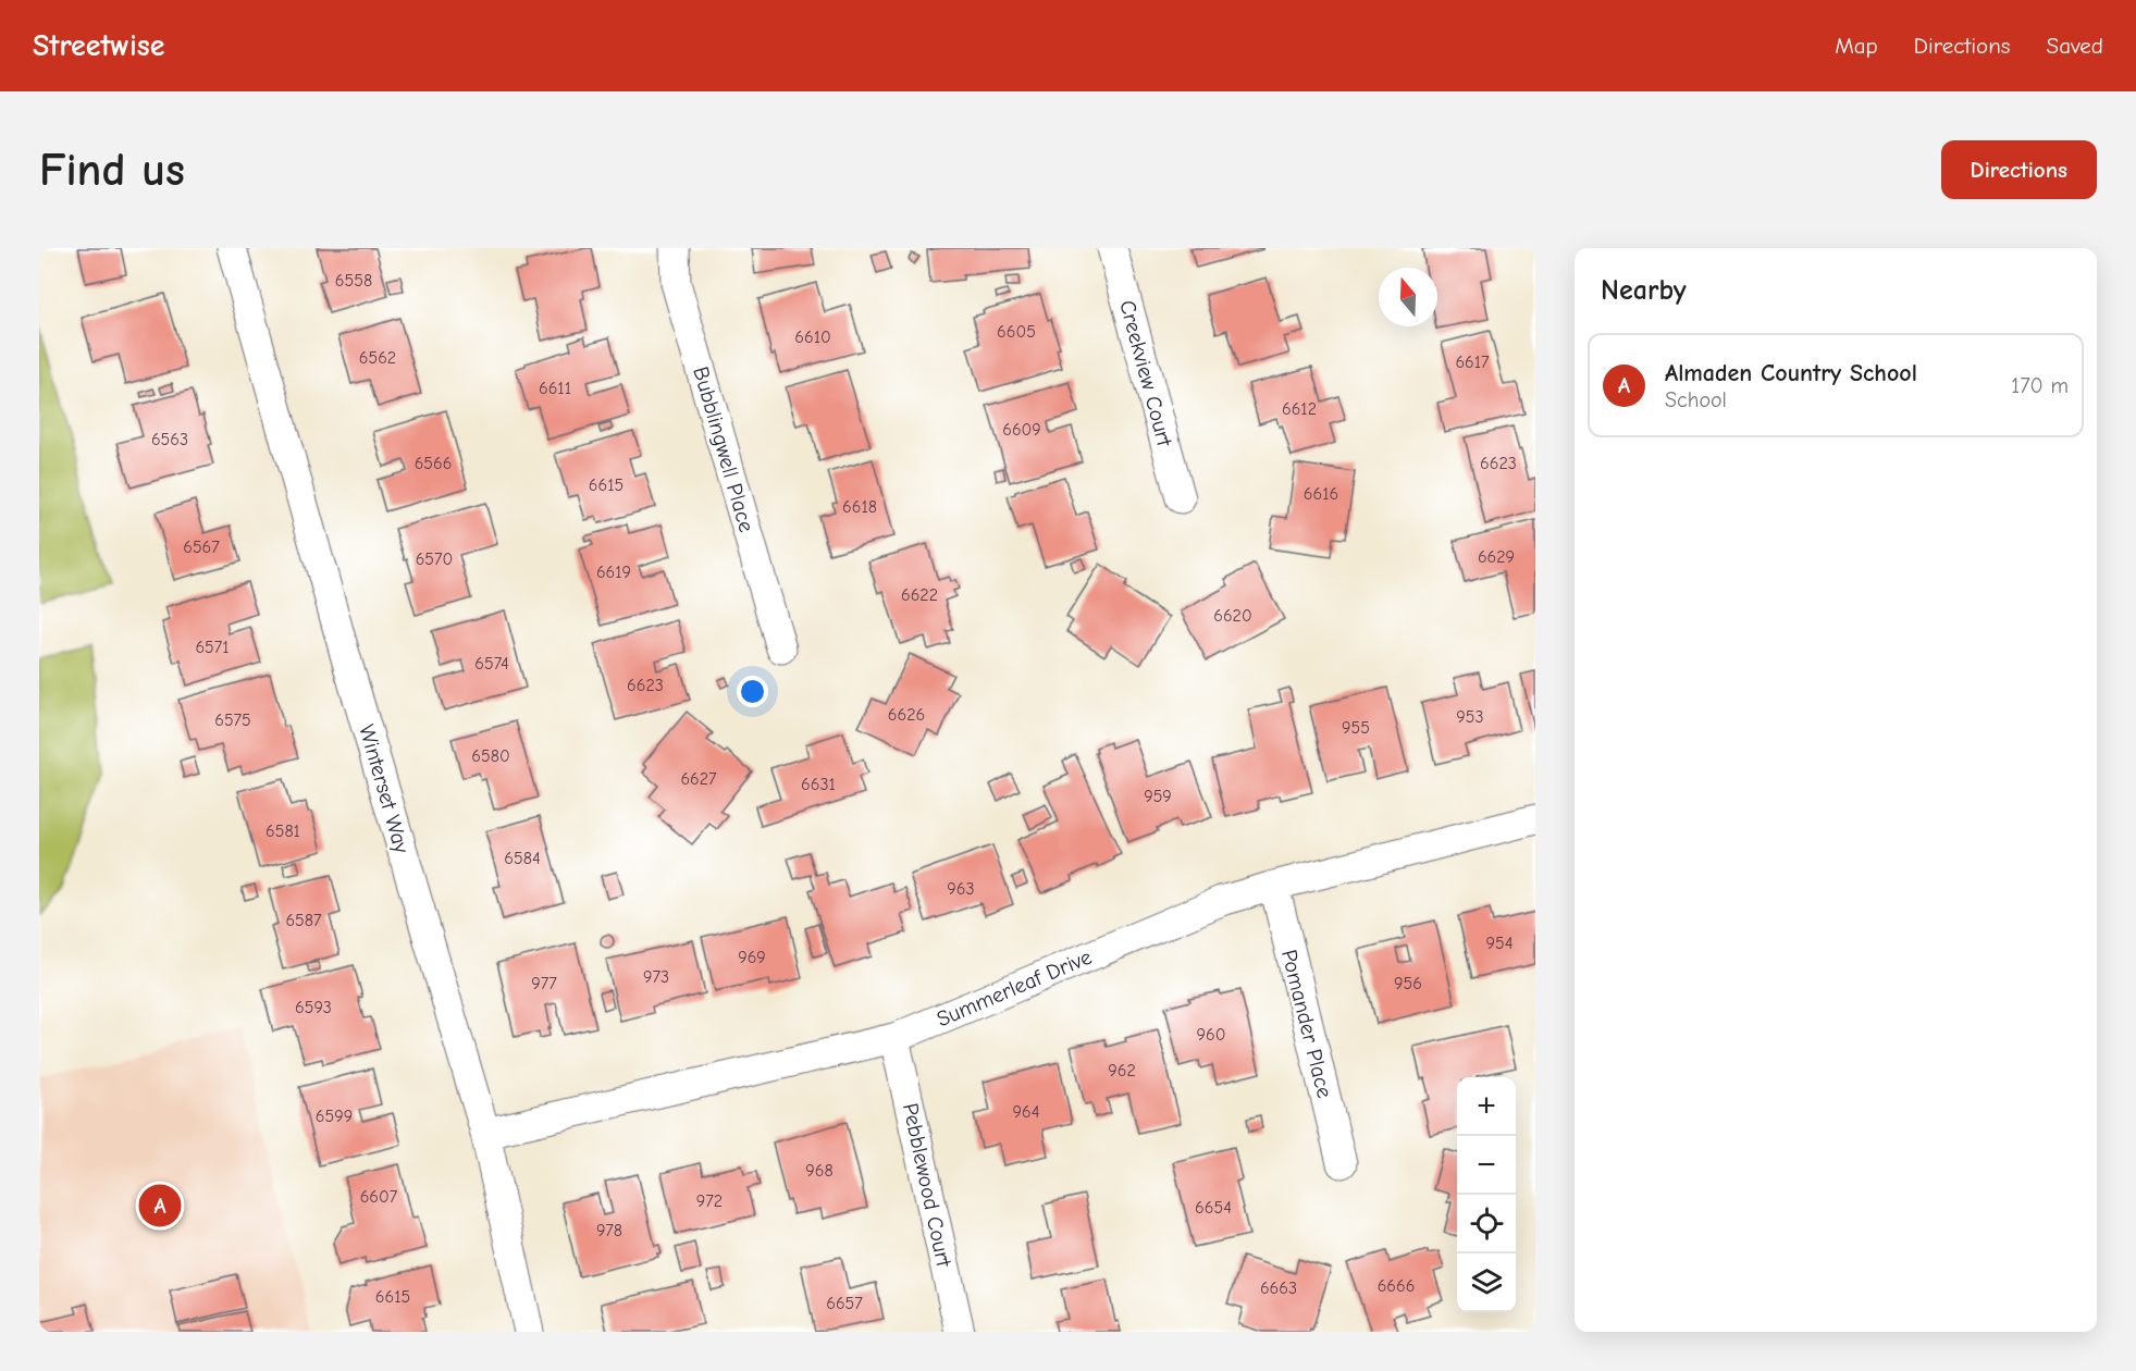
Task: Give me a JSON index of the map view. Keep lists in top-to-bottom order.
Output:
{
  "streets": {
    "street": [
      "Creekview Court",
      "Bubblingwell Place",
      "Winterset Way",
      "Summerleaf Drive",
      "Pomander Place",
      "Pebblewood Court"
    ]
  },
  "crossings": [
    ["Winterset Way", "Summerleaf Drive"],
    ["Summerleaf Drive", "Pomander Place"],
    ["Summerleaf Drive", "Pebblewood Court"]
  ],
  "house_numbers": [
    "6558",
    "6605",
    "6610",
    "6562",
    "6617",
    "6611",
    "6612",
    "6609",
    "6563",
    "6566",
    "6623",
    "6615",
    "6616",
    "6618",
    "6567",
    "6629",
    "6570",
    "6619",
    "6622",
    "6620",
    "6571",
    "6574",
    "6623",
    "6626",
    "953",
    "6575",
    "955",
    "6580",
    "6627",
    "6631",
    "959",
    "6581",
    "6584",
    "963",
    "6587",
    "954",
    "969",
    "973",
    "977",
    "956",
    "6593",
    "960",
    "962",
    "964",
    "6599",
    "968",
    "6607",
    "972",
    "6654",
    "978",
    "6666",
    "6663",
    "6615",
    "6657"
  ],
  "north": "top",
  "page": {
    "header": "Streetwise",
    "nav": ["Map", "Directions", "Saved"],
    "buttons": "Directions",
    "title": "Find us",
    "heading": "Nearby",
    "list": [
      {
        "mark": "A",
        "name": "Almaden Country School",
        "note": "School",
        "value": "170 m"
      }
    ],
    "map_buttons": ["+", "−"],
    "pins": "A"
  }
}
